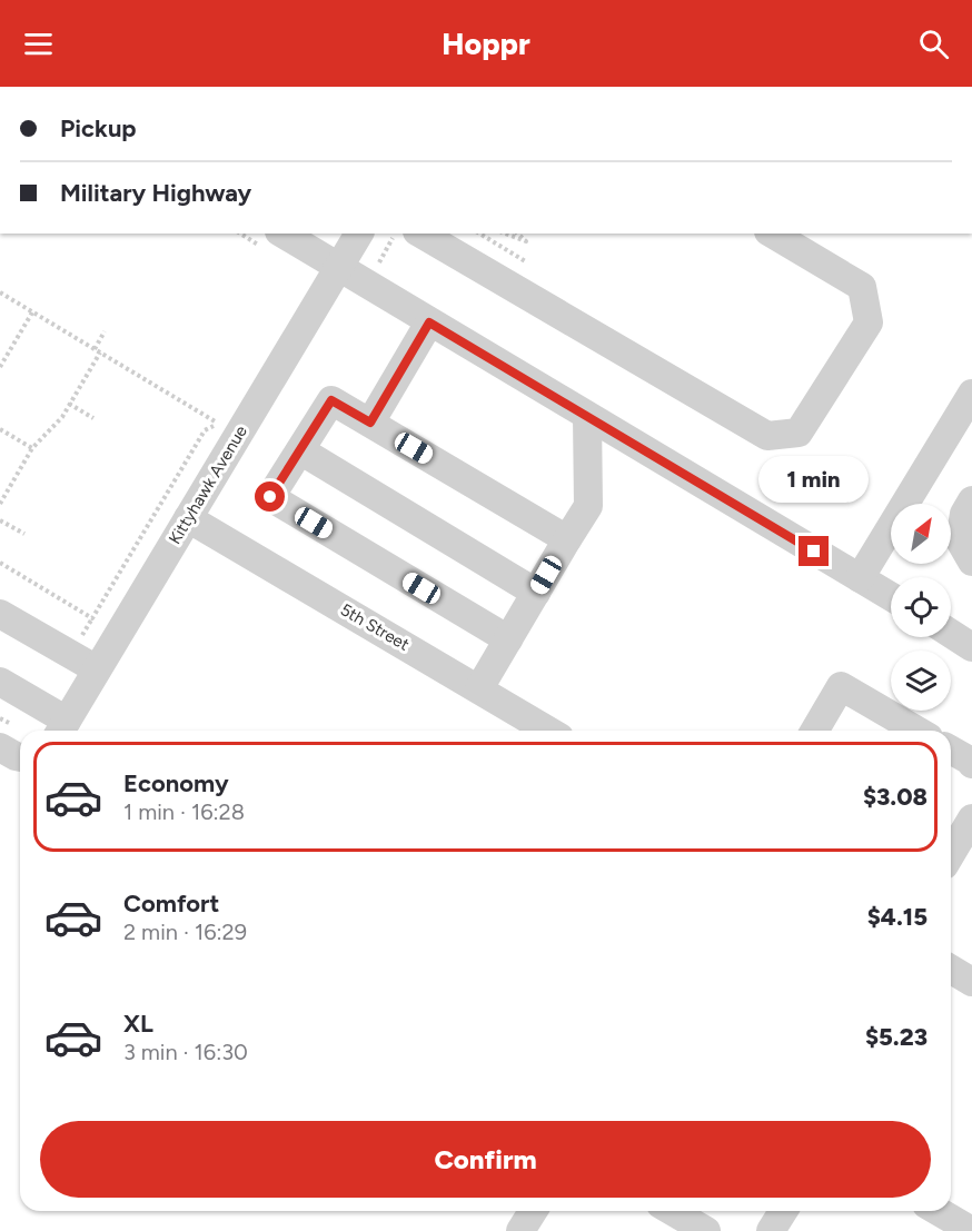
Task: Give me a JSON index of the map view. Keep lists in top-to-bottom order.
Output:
{
  "streets": {
    "street": ["Kittyhawk Avenue", "5th Street"]
  },
  "crossings": [
    ["Kittyhawk Avenue", "5th Street"]
  ],
  "north": "top right",
  "page": {
    "header": "Hoppr",
    "banner": ["Pickup", "Military Highway"],
    "bubble": "1 min",
    "list": [
      {
        "name": "Economy",
        "note": "1 min · 16:28",
        "value": "$3.08"
      },
      {
        "name": "Comfort",
        "note": "2 min · 16:29",
        "value": "$4.15"
      },
      {
        "name": "XL",
        "note": "3 min · 16:30",
        "value": "$5.23"
      }
    ],
    "buttons": "Confirm"
  }
}
